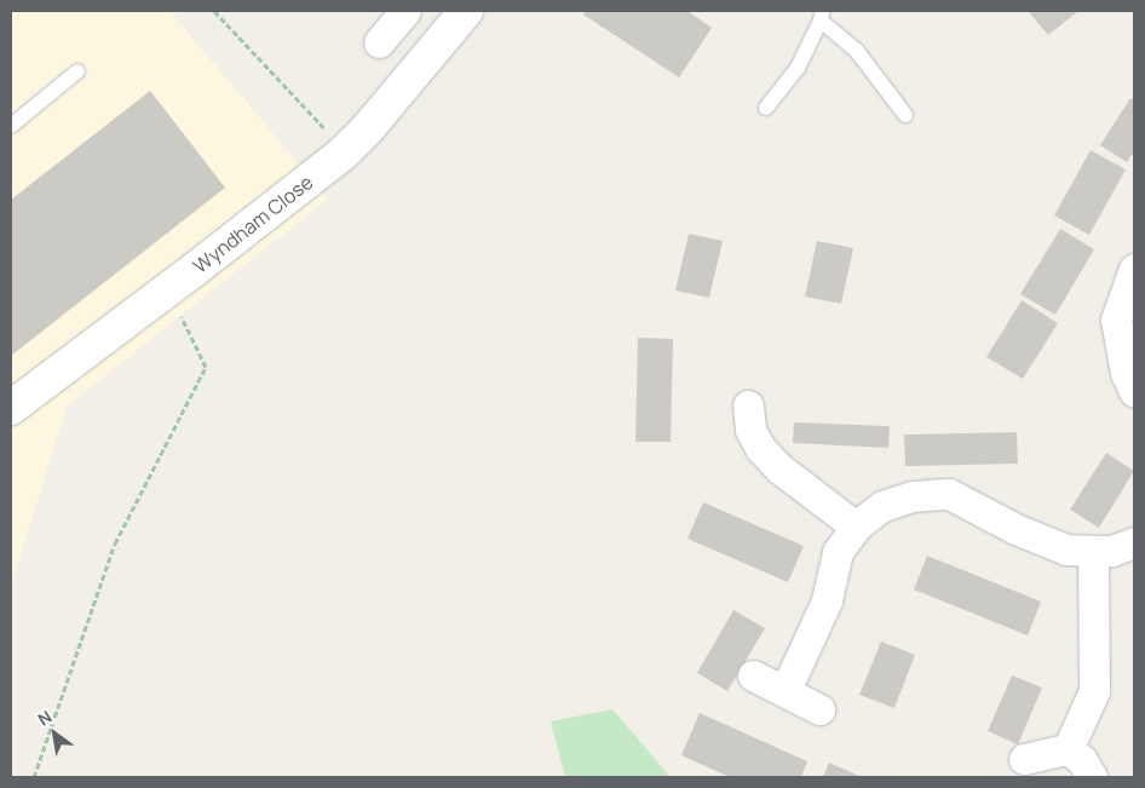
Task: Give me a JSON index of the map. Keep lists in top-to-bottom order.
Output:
{
  "streets": {
    "street": ["Wyndham Close"]
  },
  "north": "top left"
}
